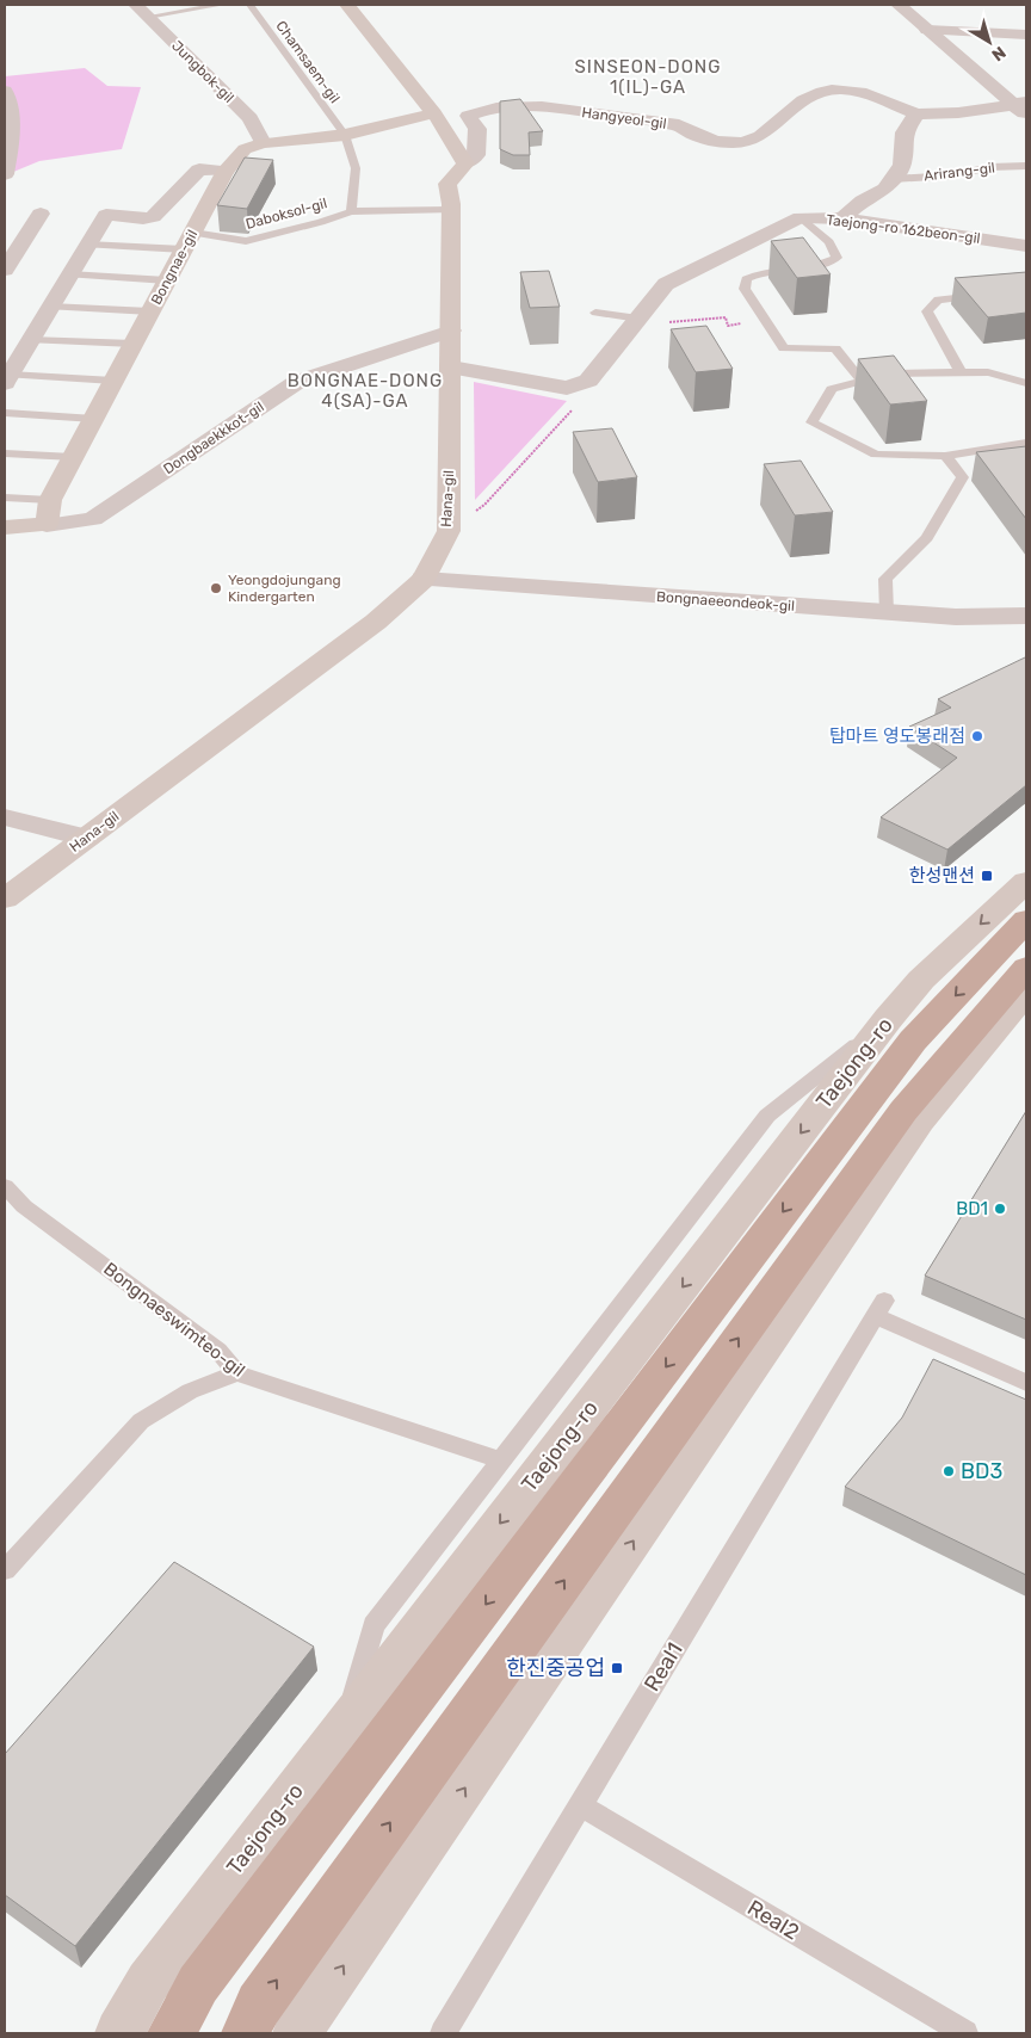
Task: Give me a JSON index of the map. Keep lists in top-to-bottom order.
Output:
{
  "streets": {
    "main road": ["Bongnae-gil", "Hana-gil", "Taejong-ro"],
    "street": [
      "Jungbok-gil",
      "Hangyeol-gil",
      "Arirang-gil",
      "Taejong-ro 162beon-gil",
      "Dongbaekkkot-gil",
      "Bongnaeeondeok-gil"
    ],
    "lane": [
      "Chamsaem-gil",
      "Daboksol-gil",
      "Bongnaeswimteo-gil",
      "Real1",
      "Real2"
    ]
  },
  "crossings": [
    ["Chamsaem-gil", "Daboksol-gil"],
    ["Chamsaem-gil", "Bongnae-gil"],
    ["Jungbok-gil", "Bongnae-gil"],
    ["Hangyeol-gil", "Arirang-gil"],
    ["Hangyeol-gil", "Hana-gil"],
    ["Daboksol-gil", "Bongnae-gil"],
    ["Daboksol-gil", "Hana-gil"],
    ["Taejong-ro 162beon-gil", "Hana-gil"],
    ["Bongnae-gil", "Dongbaekkkot-gil"],
    ["Dongbaekkkot-gil", "Hana-gil"],
    ["Hana-gil", "Bongnaeeondeok-gil"],
    ["Real1", "Real2"]
  ],
  "districts": ["SINSEON-DONG 1(IL)-GA", "BONGNAE-DONG 4(SA)-GA"],
  "places": {
    "other": [
      "Yeongdojungang Kindergarten",
      "탑마트 영도봉래점",
      "BD1",
      "BD3"
    ],
    "transit": ["한성맨션", "한진중공업"]
  },
  "north": "bottom right"
}
